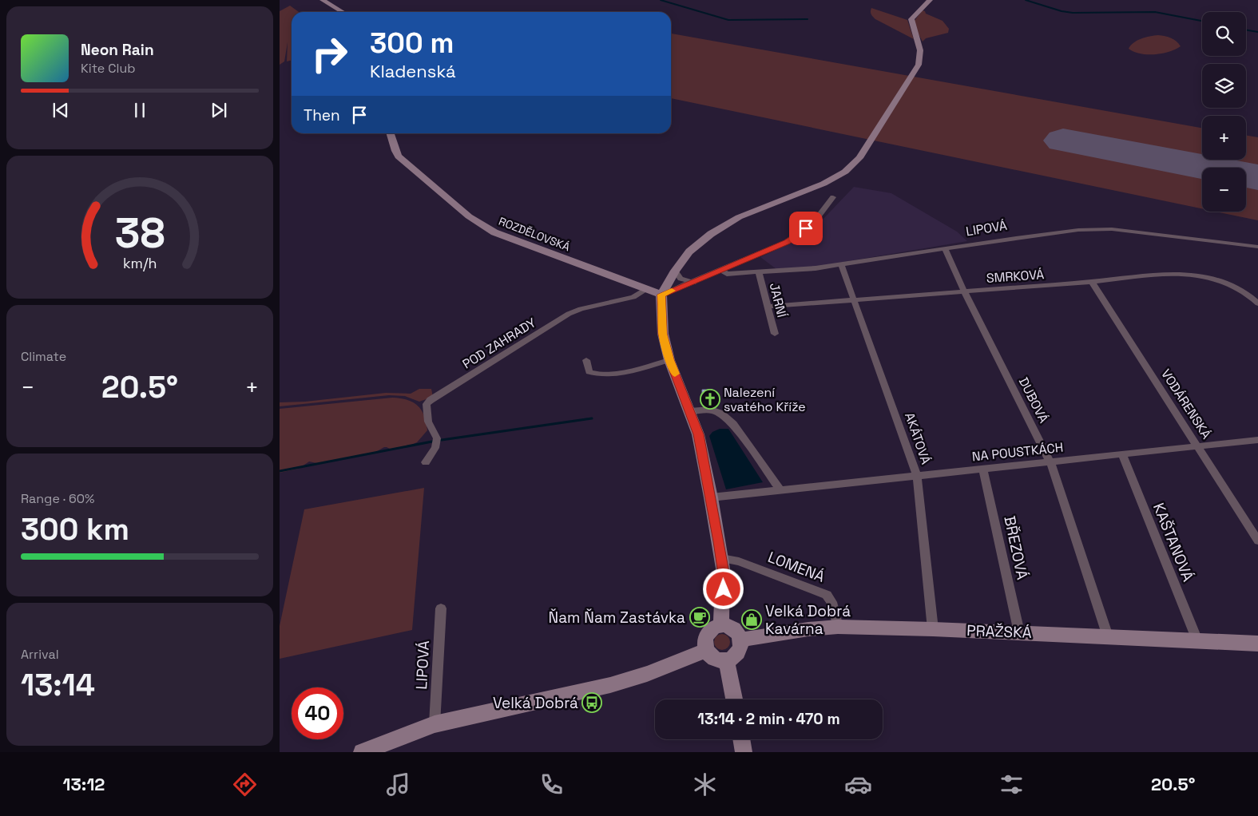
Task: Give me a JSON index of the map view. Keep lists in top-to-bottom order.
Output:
{
  "streets": {
    "street": [
      "LIPOVÁ",
      "ROZDĚLOVSKÁ",
      "SMRKOVÁ",
      "JARNÍ",
      "POD ZAHRADY",
      "DUBOVÁ",
      "VODÁRENSKÁ",
      "AKÁTOVÁ",
      "NA POUSTKÁCH",
      "KAŠTANOVÁ",
      "BŘEZOVÁ",
      "LOMENÁ",
      "PRAŽSKÁ"
    ]
  },
  "crossings": [
    ["LIPOVÁ", "JARNÍ"],
    ["LIPOVÁ", "DUBOVÁ"],
    ["LIPOVÁ", "AKÁTOVÁ"],
    ["ROZDĚLOVSKÁ", "POD ZAHRADY"],
    ["SMRKOVÁ", "JARNÍ"],
    ["SMRKOVÁ", "DUBOVÁ"],
    ["SMRKOVÁ", "VODÁRENSKÁ"],
    ["SMRKOVÁ", "AKÁTOVÁ"],
    ["DUBOVÁ", "NA POUSTKÁCH"],
    ["DUBOVÁ", "PRAŽSKÁ"],
    ["VODÁRENSKÁ", "NA POUSTKÁCH"],
    ["AKÁTOVÁ", "NA POUSTKÁCH"],
    ["AKÁTOVÁ", "PRAŽSKÁ"],
    ["NA POUSTKÁCH", "KAŠTANOVÁ"],
    ["NA POUSTKÁCH", "BŘEZOVÁ"],
    ["KAŠTANOVÁ", "PRAŽSKÁ"],
    ["BŘEZOVÁ", "PRAŽSKÁ"],
    ["LOMENÁ", "PRAŽSKÁ"]
  ],
  "places": {
    "church": ["Nalezení svatého Kříže"],
    "cafe": ["Ňam Ňam Zastávka"],
    "shop": ["Velká Dobrá Kavárna"],
    "bus stop": ["Velká Dobrá"]
  },
  "page": {
    "map_buttons": ["+", "−"],
    "turn": ["300 m", "Kladenská"],
    "song": ["Neon Rain", "Kite Club"],
    "then": "Then",
    "tile": [
      "Climate",
      ["Range · 60%", "300 km"],
      ["Arrival", "13:14"]
    ],
    "heat": ["−", "20.5°", "+"],
    "limit": "40",
    "trip": "13:14 · 2 min · 470 m",
    "tabs": ["13:12", "20.5°"],
    "gauge": ["38", "km/h"]
  }
}
